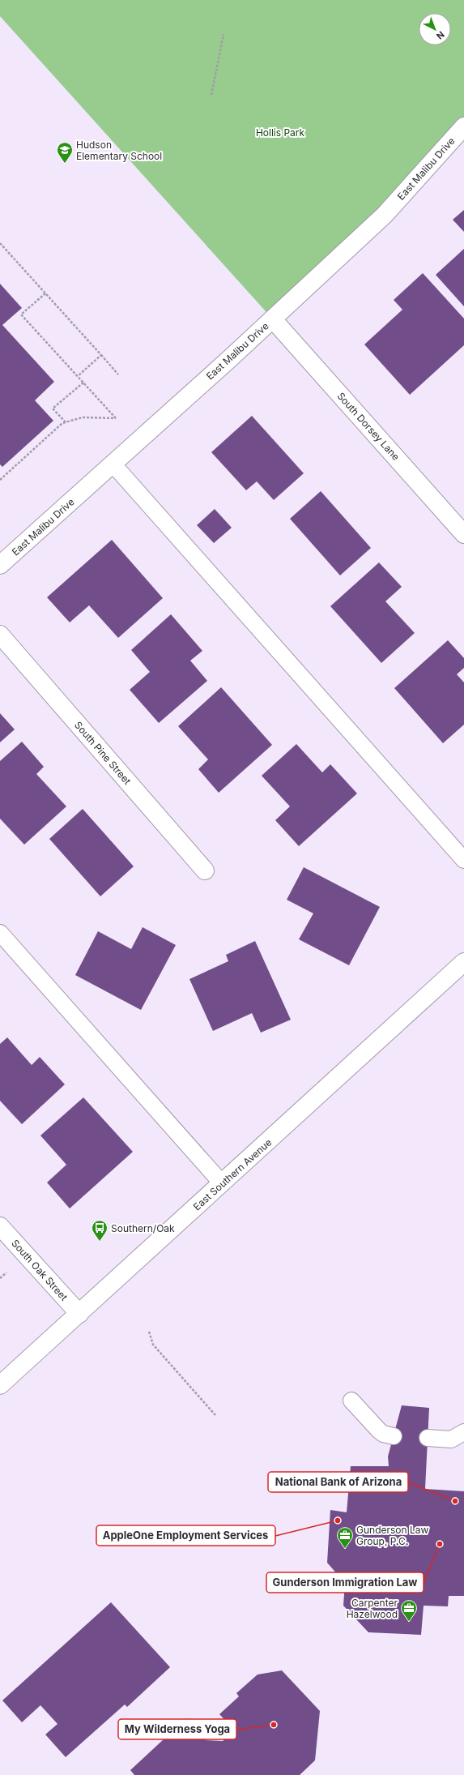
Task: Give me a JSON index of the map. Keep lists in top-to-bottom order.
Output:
{
  "streets": {
    "street": [
      "East Malibu Drive",
      "South Dorsey Lane",
      "South Pine Street",
      "East Southern Avenue",
      "South Oak Street"
    ]
  },
  "crossings": [
    ["East Malibu Drive", "South Dorsey Lane"],
    ["East Southern Avenue", "South Oak Street"]
  ],
  "parks": ["Hollis Park"],
  "places": {
    "school or university": ["Hudson Elementary School"],
    "bus stop": ["Southern/Oak"],
    "other": [
      "National Bank of Arizona",
      "AppleOne Employment Services",
      "Gunderson Immigration Law",
      "My Wilderness Yoga"
    ],
    "office": ["Gunderson Law Group, P.C.", "Carpenter Hazelwood"]
  },
  "north": "bottom right"
}
